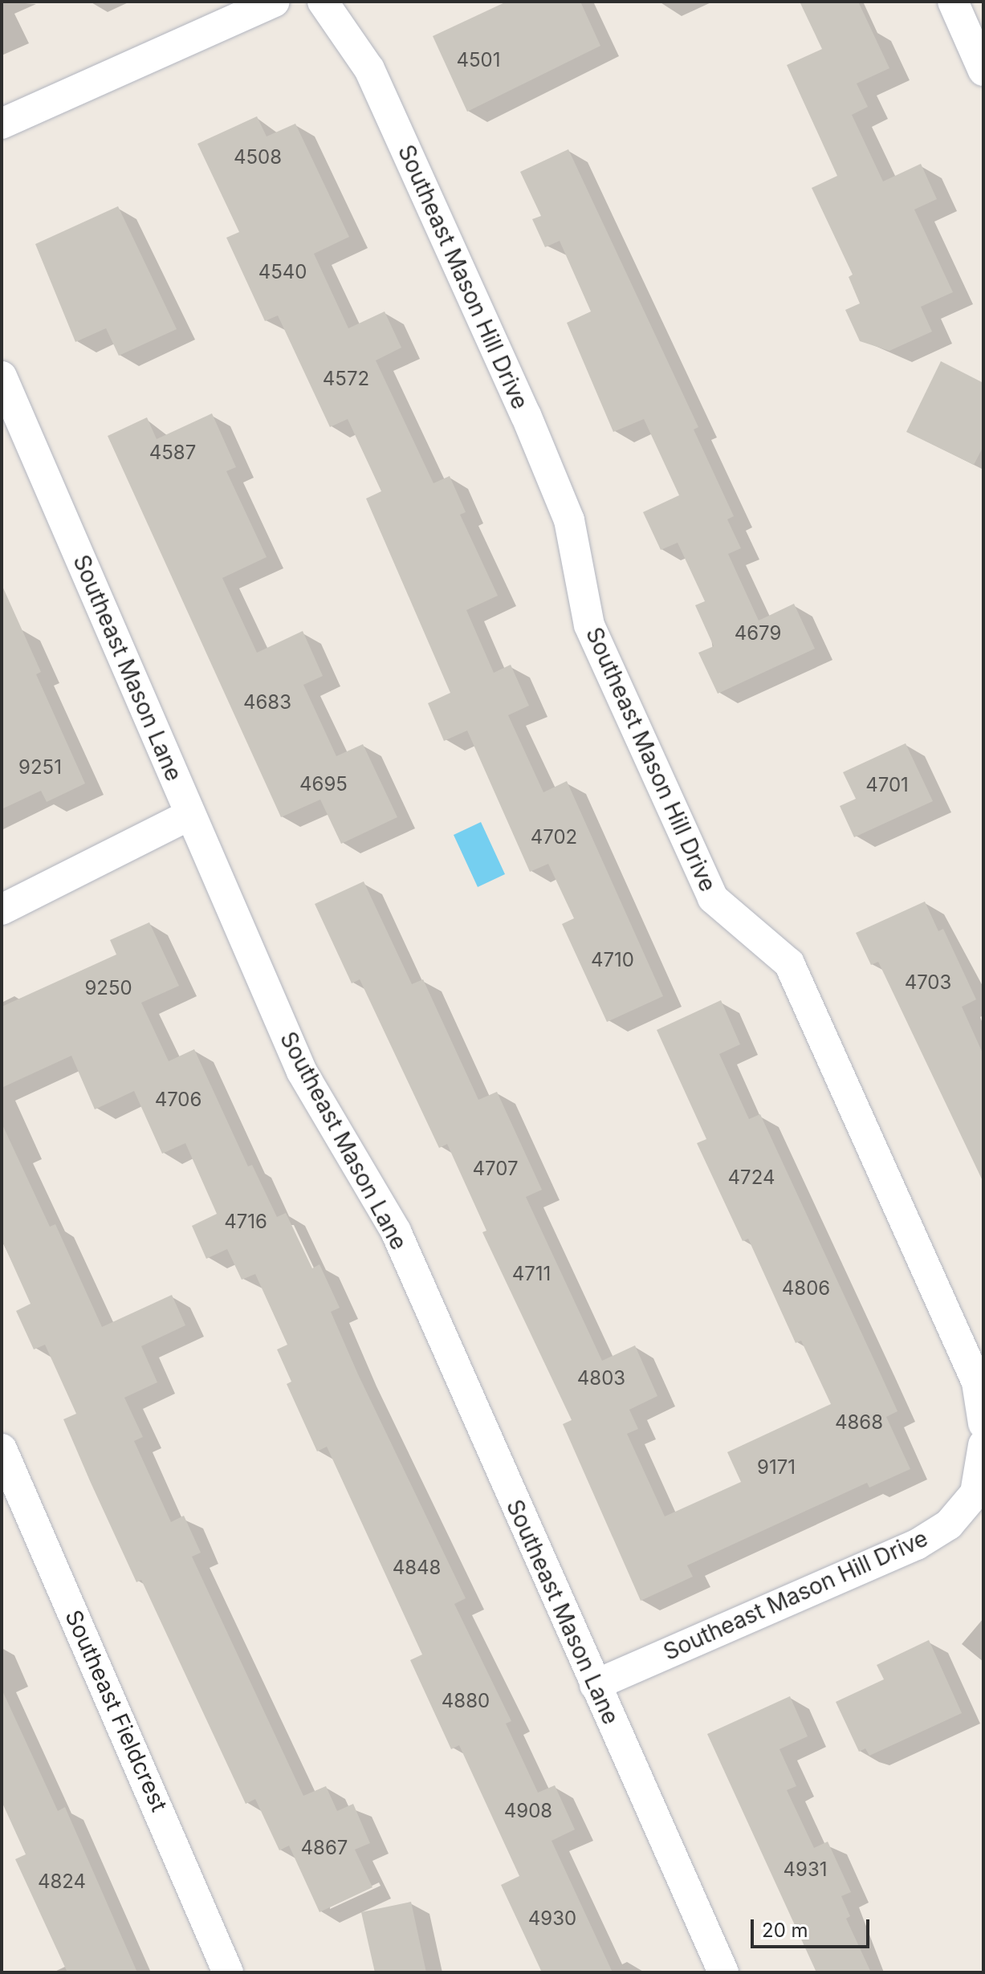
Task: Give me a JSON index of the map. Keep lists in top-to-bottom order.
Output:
{
  "streets": {
    "street": ["Southeast Mason Hill Drive", "Southeast Mason Lane", "Southeast Fieldcrest"]
  },
  "crossings": [
    ["Southeast Mason Hill Drive", "Southeast Mason Lane"]
  ],
  "house_numbers": [
    "4501",
    "4508",
    "4540",
    "4572",
    "4587",
    "4679",
    "4683",
    "9251",
    "4695",
    "4701",
    "4702",
    "4710",
    "4703",
    "9250",
    "4706",
    "4707",
    "4724",
    "4716",
    "4711",
    "4806",
    "4803",
    "4868",
    "9171",
    "4848",
    "4880",
    "4908",
    "4867",
    "4931",
    "4824",
    "4930"
  ],
  "scale_bar": "20 m"
}
